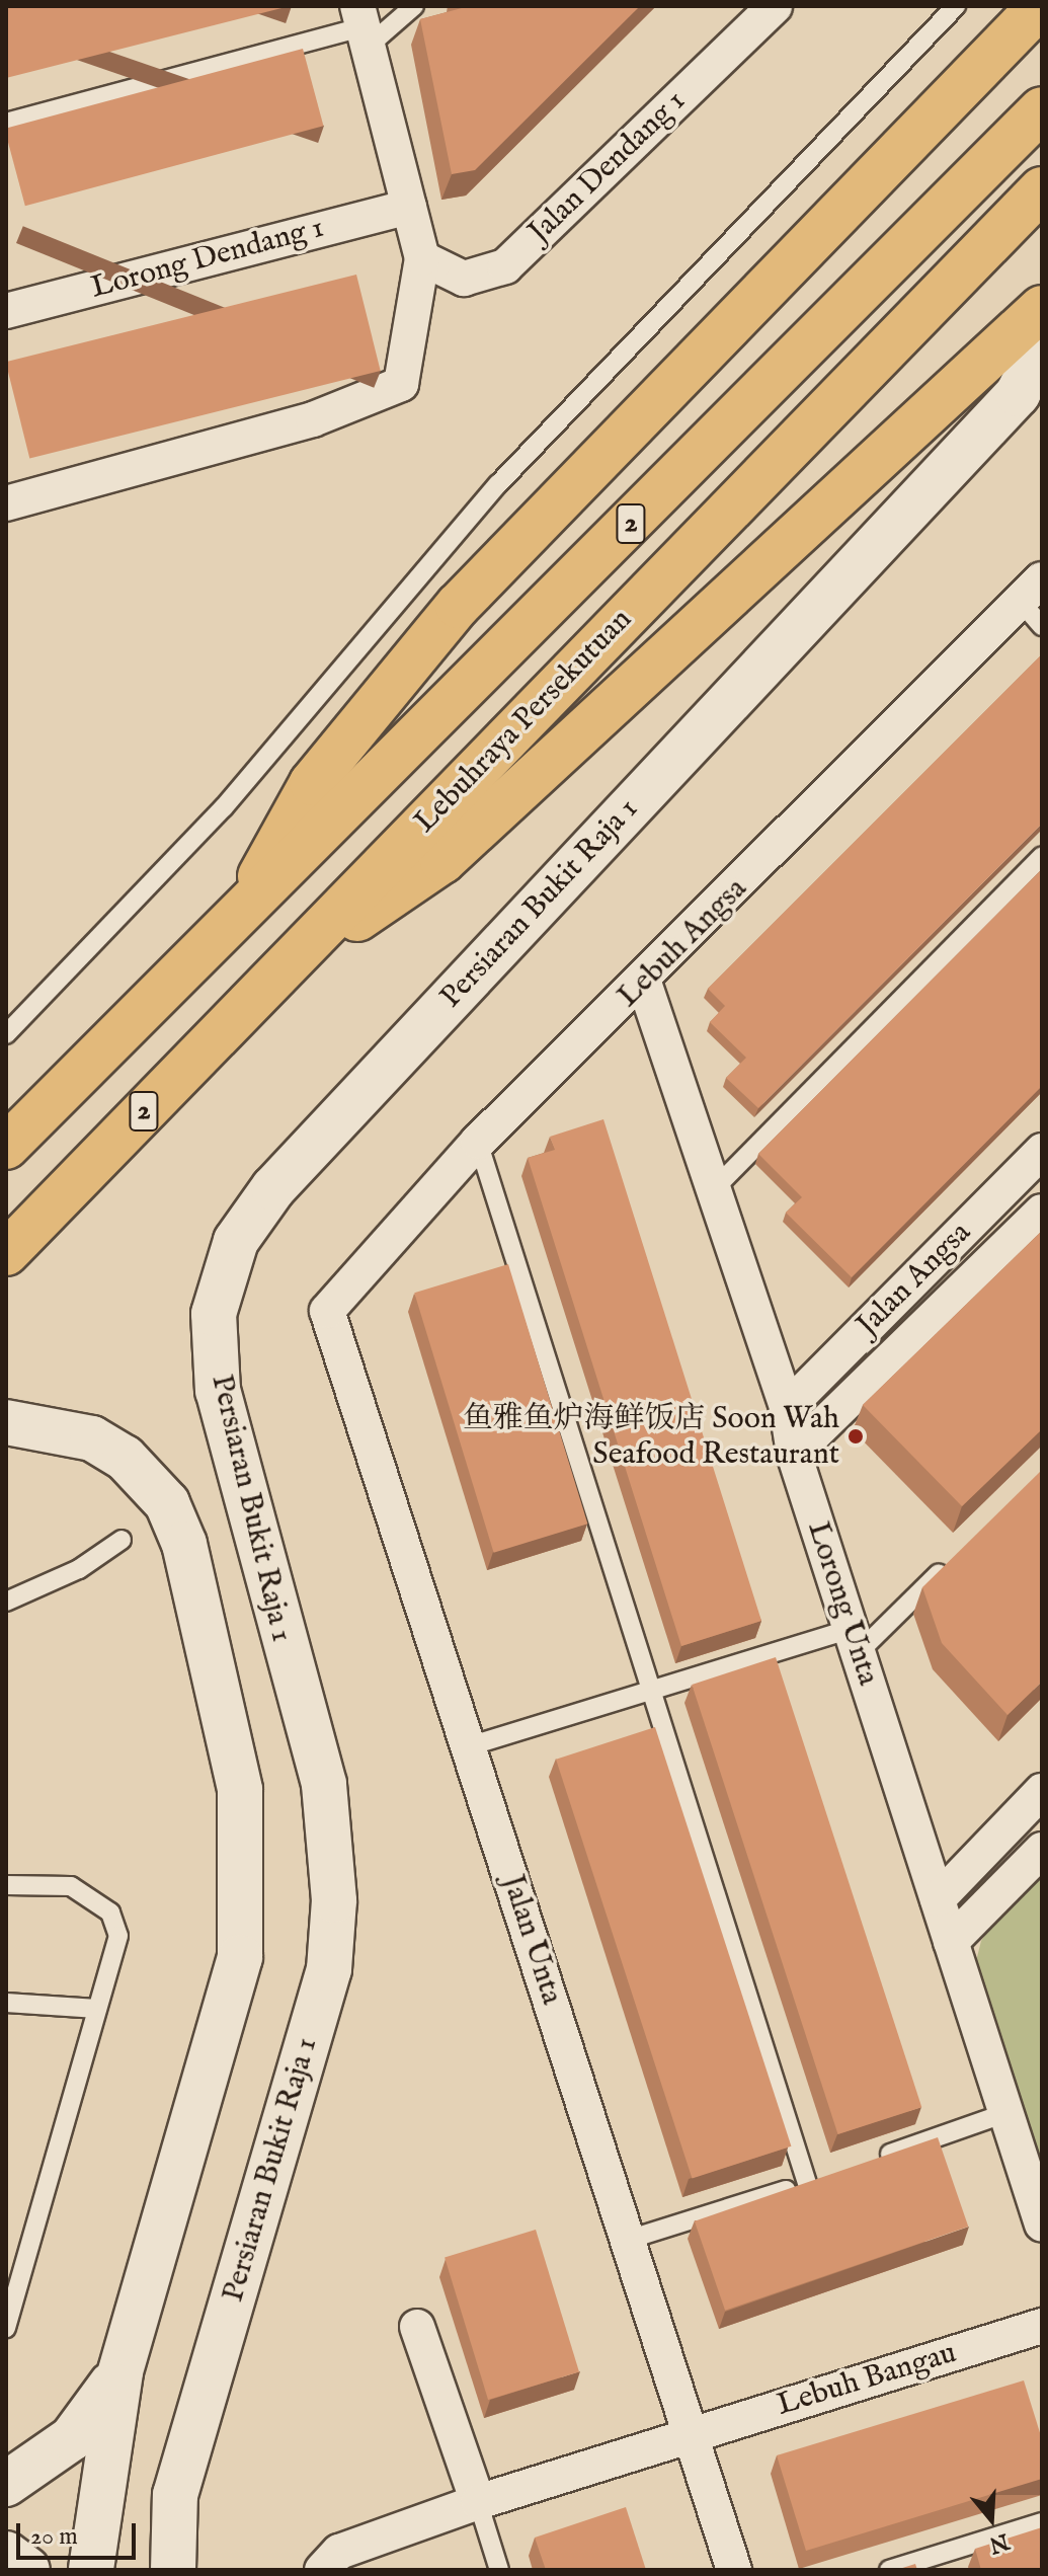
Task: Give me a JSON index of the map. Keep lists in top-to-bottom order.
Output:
{
  "streets": {
    "highway": ["2", "Lebuhraya Persekutuan"],
    "street": [
      "Jalan Dendang 1",
      "Lorong Dendang 1",
      "Persiaran Bukit Raja 1",
      "Lebuh Angsa",
      "Jalan Angsa",
      "Lorong Unta",
      "Jalan Unta",
      "Lebuh Bangau"
    ]
  },
  "crossings": [
    ["Lebuh Angsa", "Lorong Unta"],
    ["Lebuh Angsa", "Jalan Unta"],
    ["Jalan Angsa", "Lorong Unta"],
    ["Jalan Unta", "Lebuh Bangau"]
  ],
  "places": ["鱼雅鱼炉海鲜饭店 Soon Wah Seafood Restaurant"],
  "scale_bar": "20 m",
  "north": "bottom"
}
